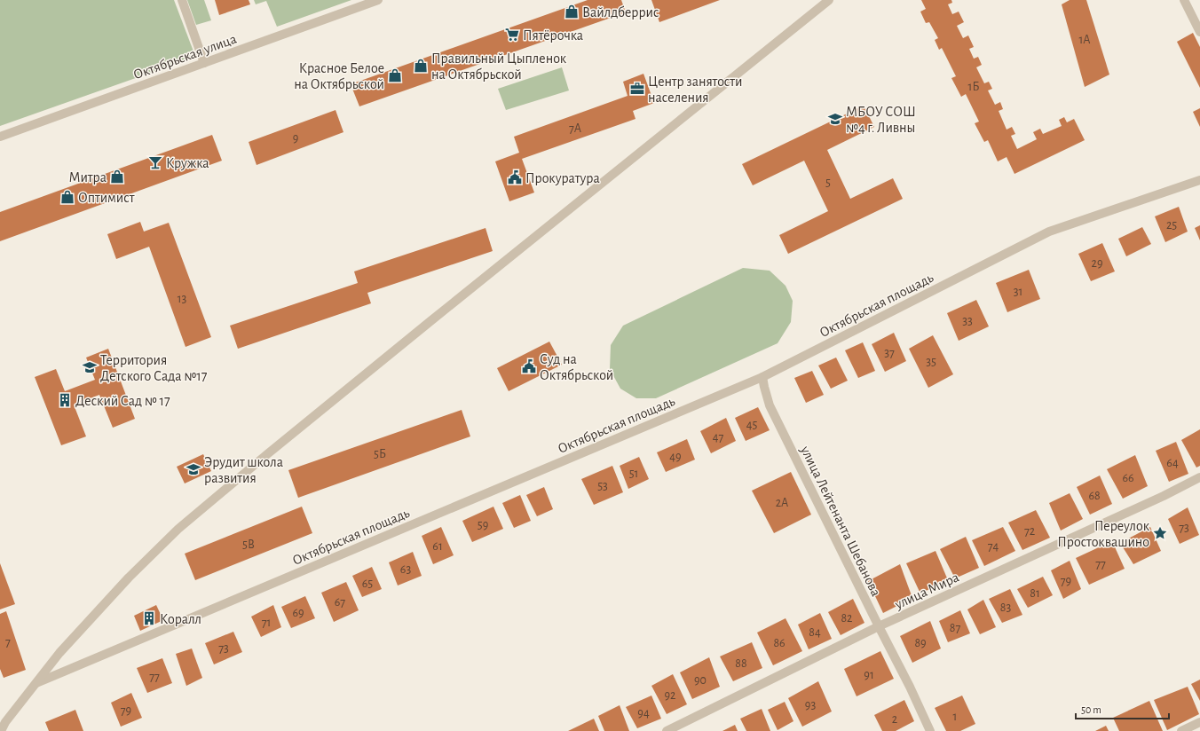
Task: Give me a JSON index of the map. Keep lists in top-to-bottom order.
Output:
{
  "streets": {
    "street": [
      "Октябрьская улица",
      "Октябрьская площадь",
      "улица Лейтенанта Шебанова",
      "улица Мира"
    ]
  },
  "crossings": [
    ["Октябрьская площадь", "улица Лейтенанта Шебанова"],
    ["улица Лейтенанта Шебанова", "улица Мира"]
  ],
  "places": {
    "shop": [
      "Вайлдберрис",
      "Правильный Цыпленок на Октябрьской",
      "Красное Белое на Октябрьской",
      "Митра",
      "Оптимист"
    ],
    "supermarket": ["Пятёрочка"],
    "office": ["Центр занятости населения"],
    "school or university": ["МБОУ СОШ №4 г. Ливны", "Территория Детского Сада №17", "Эрудит школа развития"],
    "bar": ["Кружка"],
    "public building": ["Прокуратура", "Суд на Октябрьской"],
    "building": ["Деский Сад № 17", "Коралл"],
    "place": ["Переулок Простоквашино"]
  },
  "house_numbers": [
    "1А",
    "1Б",
    "7А",
    "9",
    "5",
    "25",
    "29",
    "31",
    "13",
    "33",
    "37",
    "35",
    "45",
    "47",
    "5Б",
    "49",
    "64",
    "51",
    "66",
    "53",
    "68",
    "2А",
    "59",
    "73",
    "72",
    "5В",
    "61",
    "74",
    "77",
    "63",
    "79",
    "65",
    "81",
    "67",
    "83",
    "69",
    "82",
    "71",
    "87",
    "84",
    "7",
    "86",
    "89",
    "73",
    "88",
    "91",
    "77",
    "90",
    "92",
    "93",
    "79",
    "94",
    "1",
    "2"
  ],
  "scale_bar": "50 m"
}
